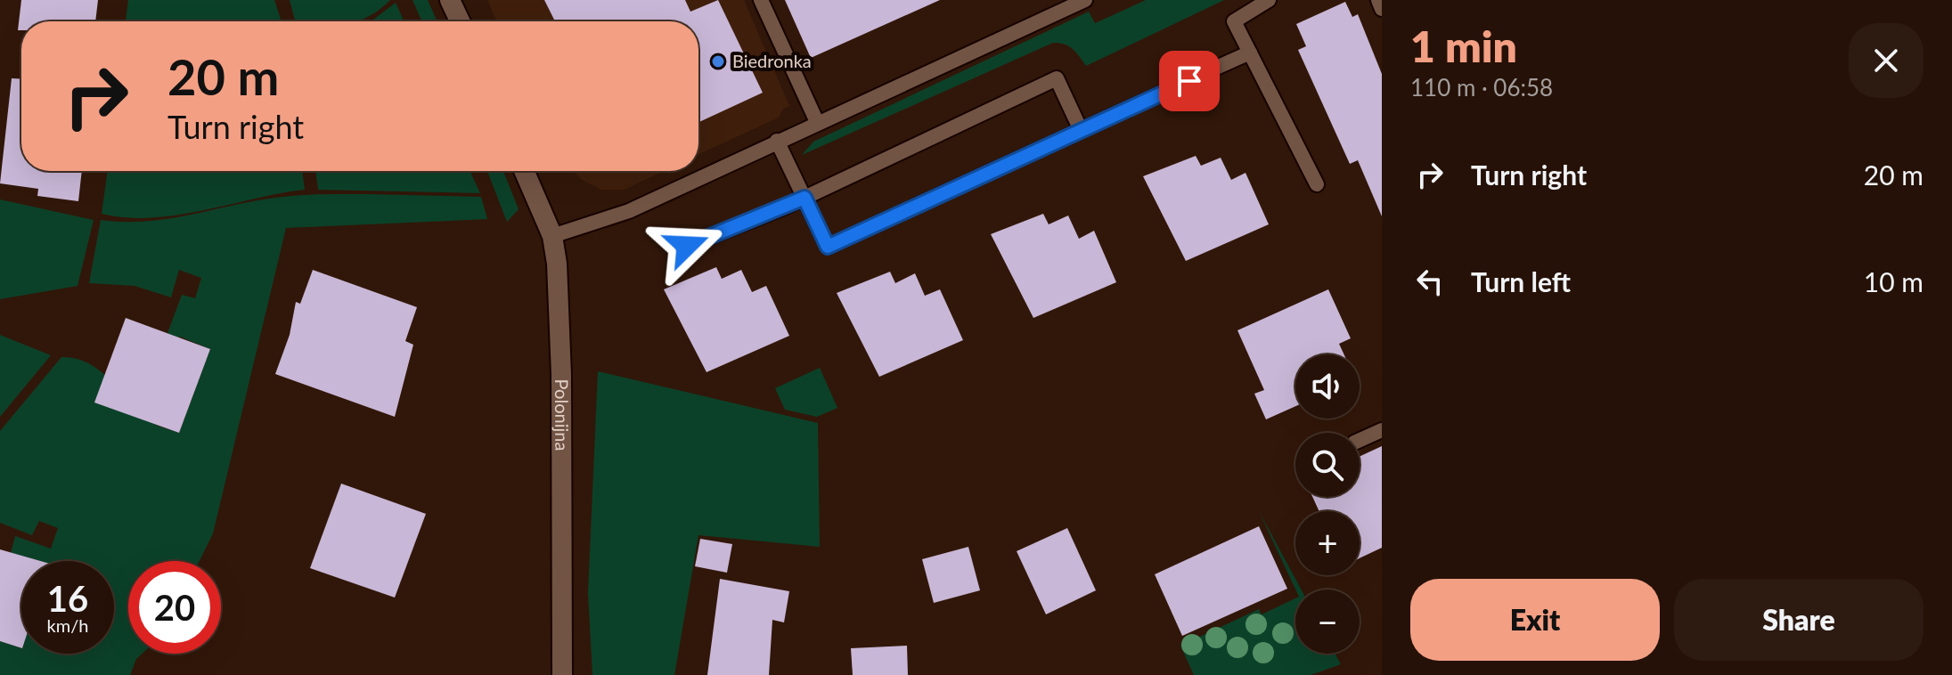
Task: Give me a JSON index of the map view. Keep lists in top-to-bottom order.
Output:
{
  "streets": {
    "street": ["Polonijna"]
  },
  "places": ["Biedronka"],
  "page": {
    "heading": ["1 min", "110 m · 06:58"],
    "turn": ["20 m", "Turn right"],
    "list": [
      {
        "name": "Turn right",
        "value": "20 m"
      },
      {
        "name": "Turn left",
        "value": "10 m"
      }
    ],
    "map_buttons": ["+", "−"],
    "speed": "16 km/h",
    "limit": "20",
    "buttons": ["Exit", "Share"]
  }
}
